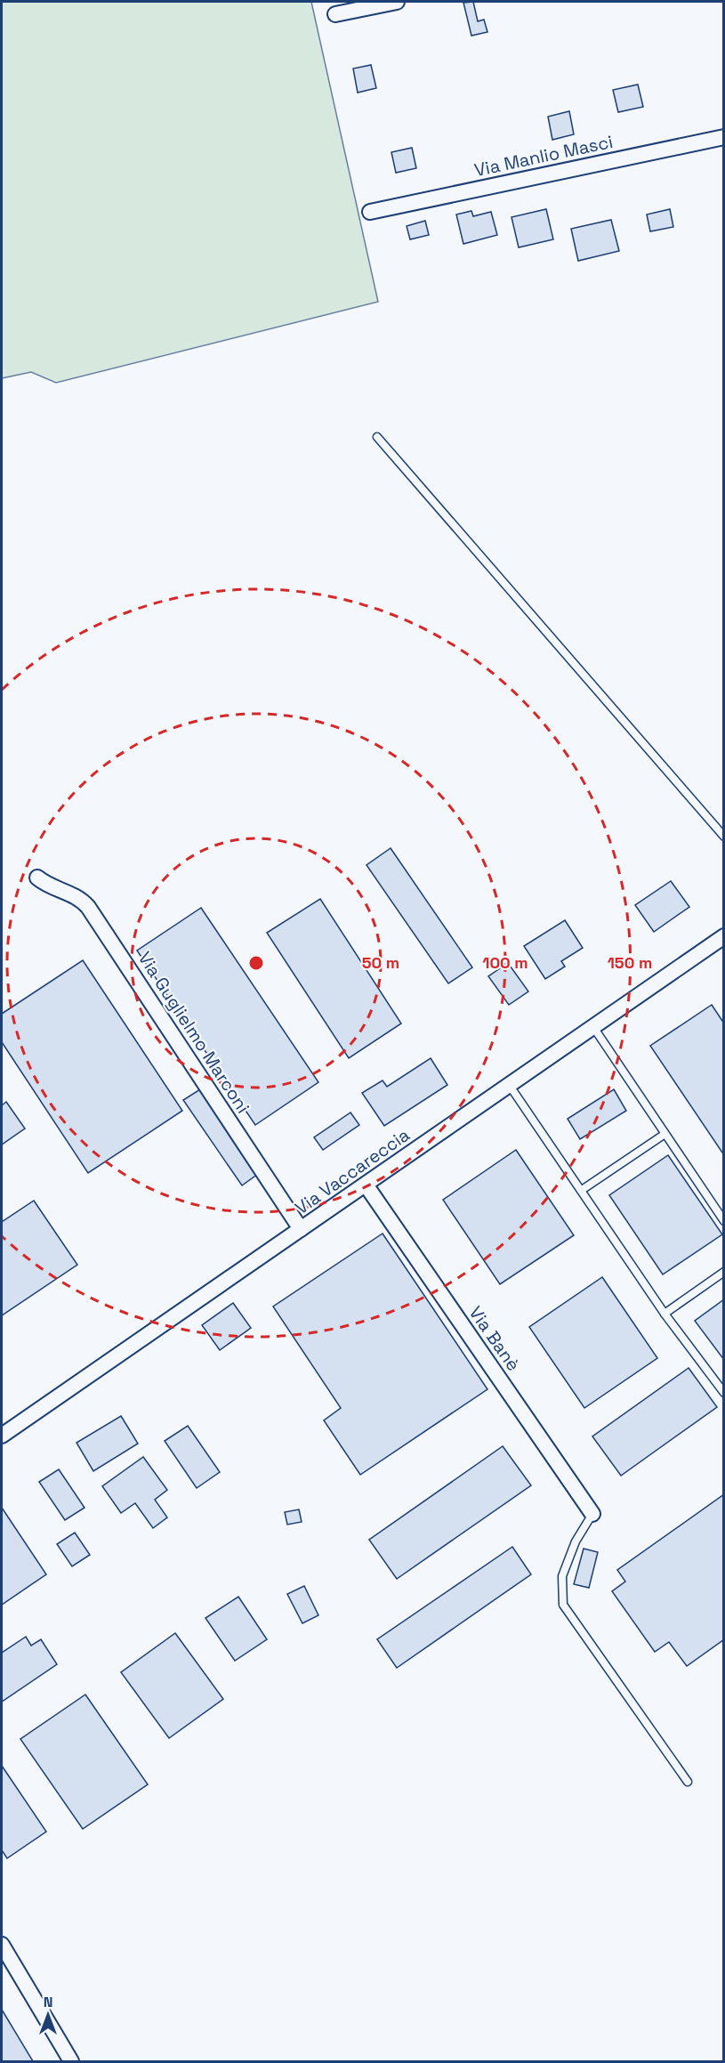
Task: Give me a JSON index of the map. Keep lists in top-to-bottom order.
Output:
{
  "streets": {
    "street": [
      "Via Manlio Masci",
      "Via Guglielmo Marconi",
      "Via Vaccareccia",
      "Via Banè"
    ]
  },
  "crossings": [
    ["Via Guglielmo Marconi", "Via Vaccareccia"],
    ["Via Vaccareccia", "Via Banè"]
  ],
  "north": "top",
  "rings": ["50 m", "100 m", "150 m"]
}
